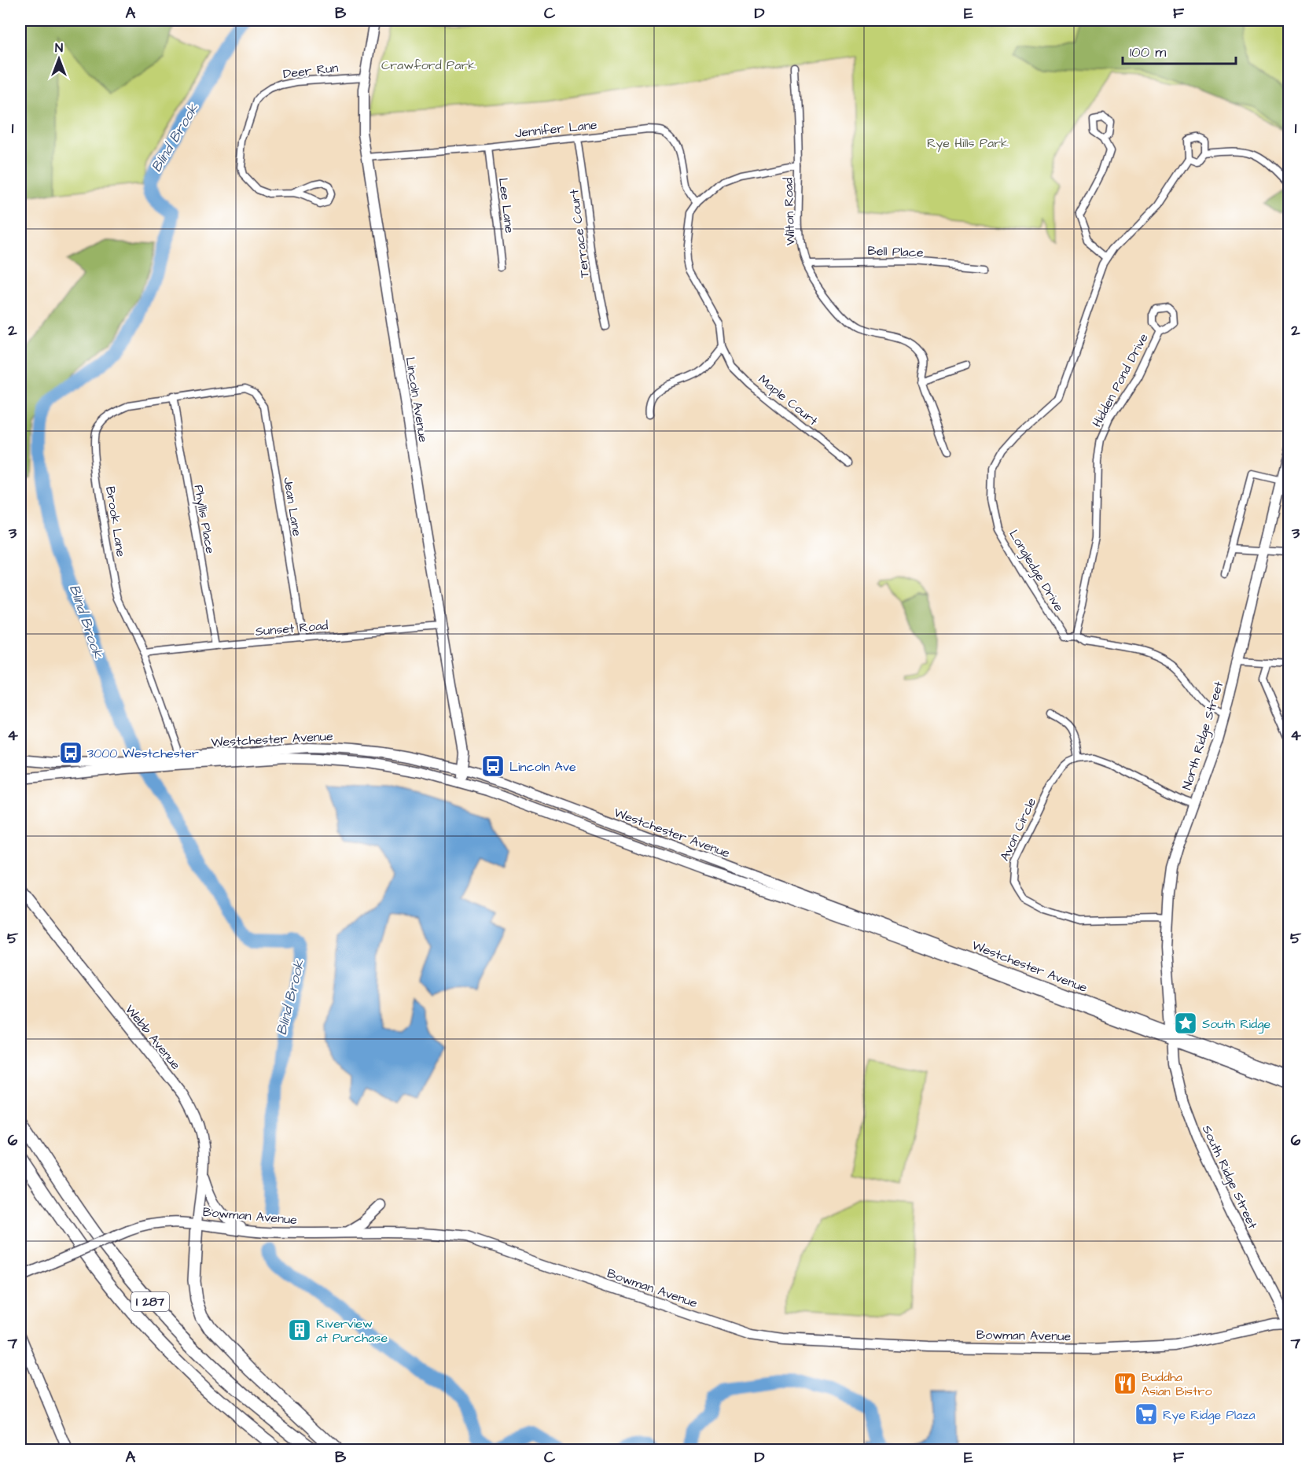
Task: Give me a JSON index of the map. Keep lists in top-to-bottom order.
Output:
{
  "streets": {
    "highway": ["I 287"],
    "main road": [
      "Lincoln Avenue",
      "North Ridge Street",
      "Westchester Avenue",
      "Webb Avenue",
      "South Ridge Street",
      "Bowman Avenue"
    ],
    "street": [
      "Deer Run",
      "Jennifer Lane",
      "Lee Lane",
      "Wilton Road",
      "Terrace Court",
      "Bell Place",
      "Hidden Pond Drive",
      "Maple Court",
      "Jean Lane",
      "Phyllis Place",
      "Brook Lane",
      "Longledge Drive",
      "Sunset Road",
      "Avon Circle"
    ]
  },
  "crossings": [
    ["Deer Run", "Lincoln Avenue"],
    ["Jennifer Lane", "Lee Lane"],
    ["Jennifer Lane", "Terrace Court"],
    ["Jennifer Lane", "Lincoln Avenue"],
    ["Wilton Road", "Bell Place"],
    ["Hidden Pond Drive", "Longledge Drive"],
    ["Lincoln Avenue", "Sunset Road"],
    ["Lincoln Avenue", "Westchester Avenue"],
    ["Jean Lane", "Brook Lane"],
    ["Jean Lane", "Sunset Road"],
    ["Phyllis Place", "Brook Lane"],
    ["Phyllis Place", "Sunset Road"],
    ["Brook Lane", "Sunset Road"],
    ["Brook Lane", "Westchester Avenue"],
    ["Longledge Drive", "North Ridge Street"],
    ["North Ridge Street", "Westchester Avenue"],
    ["North Ridge Street", "Avon Circle"],
    ["North Ridge Street", "South Ridge Street"],
    ["Westchester Avenue", "South Ridge Street"],
    ["Webb Avenue", "Bowman Avenue"],
    ["South Ridge Street", "Bowman Avenue"]
  ],
  "water": ["Blind Brook"],
  "parks": ["Crawford Park", "Rye Hills Park"],
  "places": {
    "bus stop": ["3000 Westchester", "Lincoln Ave"],
    "place": ["South Ridge"],
    "building": ["Riverview at Purchase"],
    "restaurant": ["Buddha Asian Bistro"],
    "supermarket": ["Rye Ridge Plaza"]
  },
  "scale_bar": "100 m",
  "north": "top",
  "grid": {
    "columns": [
      "A",
      "B",
      "C",
      "D",
      "E",
      "F"
    ],
    "rows": [
      "1",
      "2",
      "3",
      "4",
      "5",
      "6",
      "7"
    ]
  }
}
